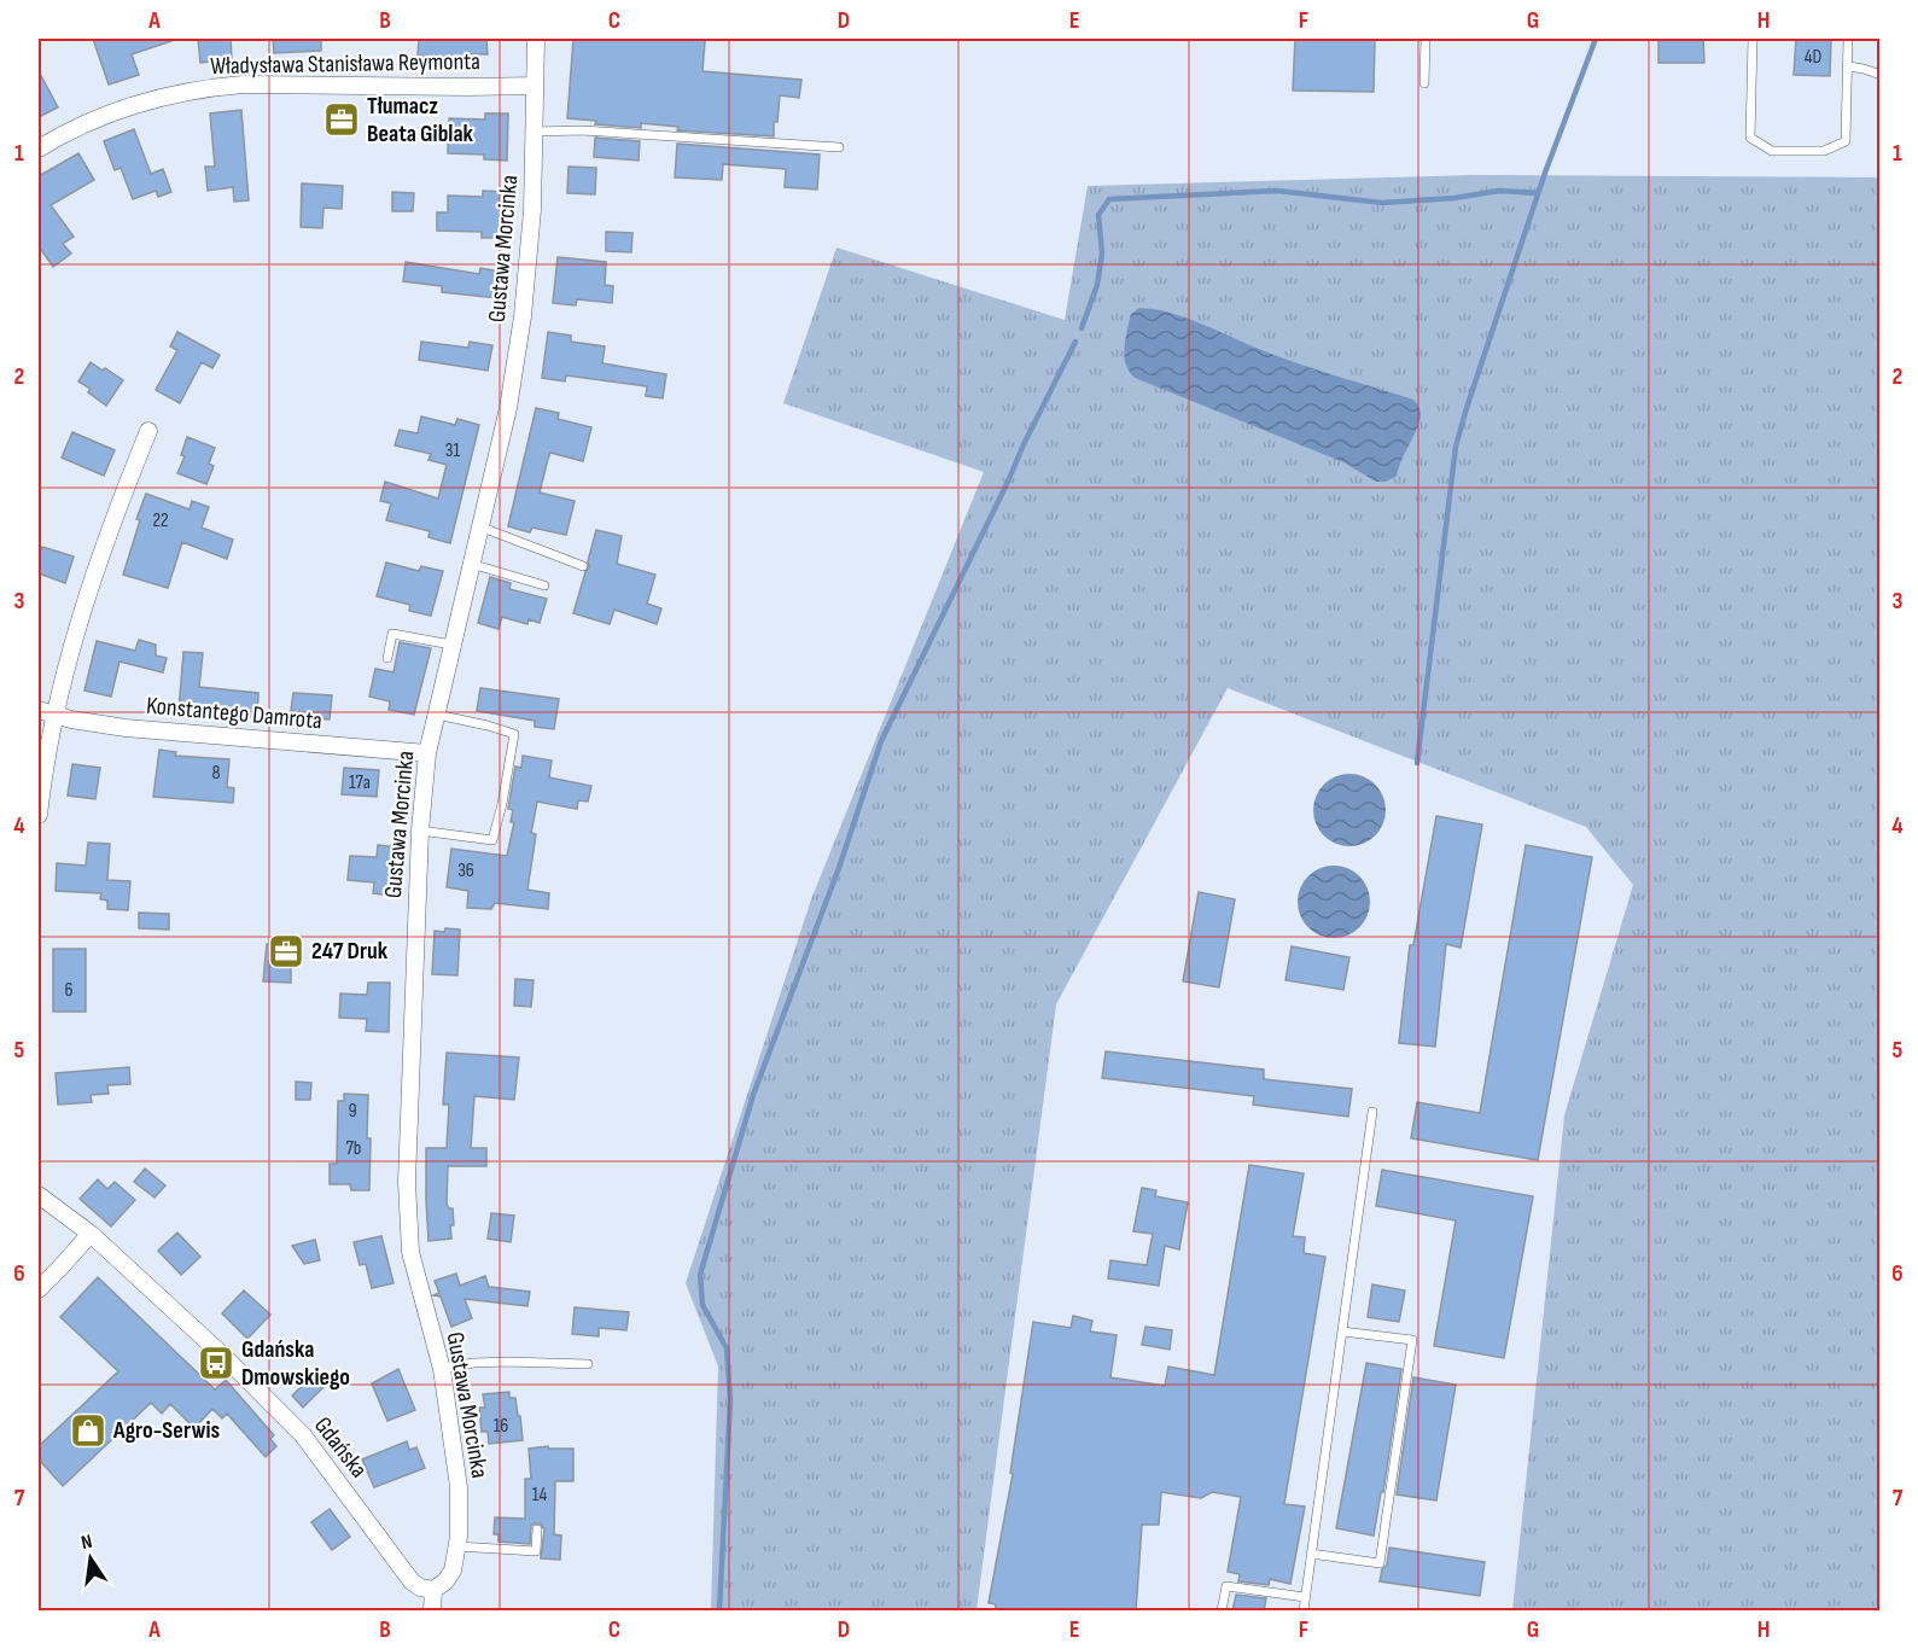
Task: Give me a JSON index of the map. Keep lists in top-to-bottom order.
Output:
{
  "streets": {
    "street": [
      "Władysława Stanisława Reymonta",
      "Gustawa Morcinka",
      "Konstantego Damrota",
      "Gdańska"
    ]
  },
  "crossings": [
    ["Władysława Stanisława Reymonta", "Gustawa Morcinka"],
    ["Gustawa Morcinka", "Konstantego Damrota"],
    ["Gustawa Morcinka", "Gdańska"]
  ],
  "places": {
    "office": ["Tłumacz Beata Giblak", "247 Druk"],
    "bus stop": ["Gdańska Dmowskiego"],
    "shop": ["Agro-Serwis"]
  },
  "house_numbers": [
    "4D",
    "31",
    "22",
    "8",
    "17a",
    "36",
    "6",
    "9",
    "7b",
    "16",
    "14"
  ],
  "north": "top",
  "grid": {
    "columns": [
      "A",
      "B",
      "C",
      "D",
      "E",
      "F",
      "G",
      "H"
    ],
    "rows": [
      "1",
      "2",
      "3",
      "4",
      "5",
      "6",
      "7"
    ]
  }
}
